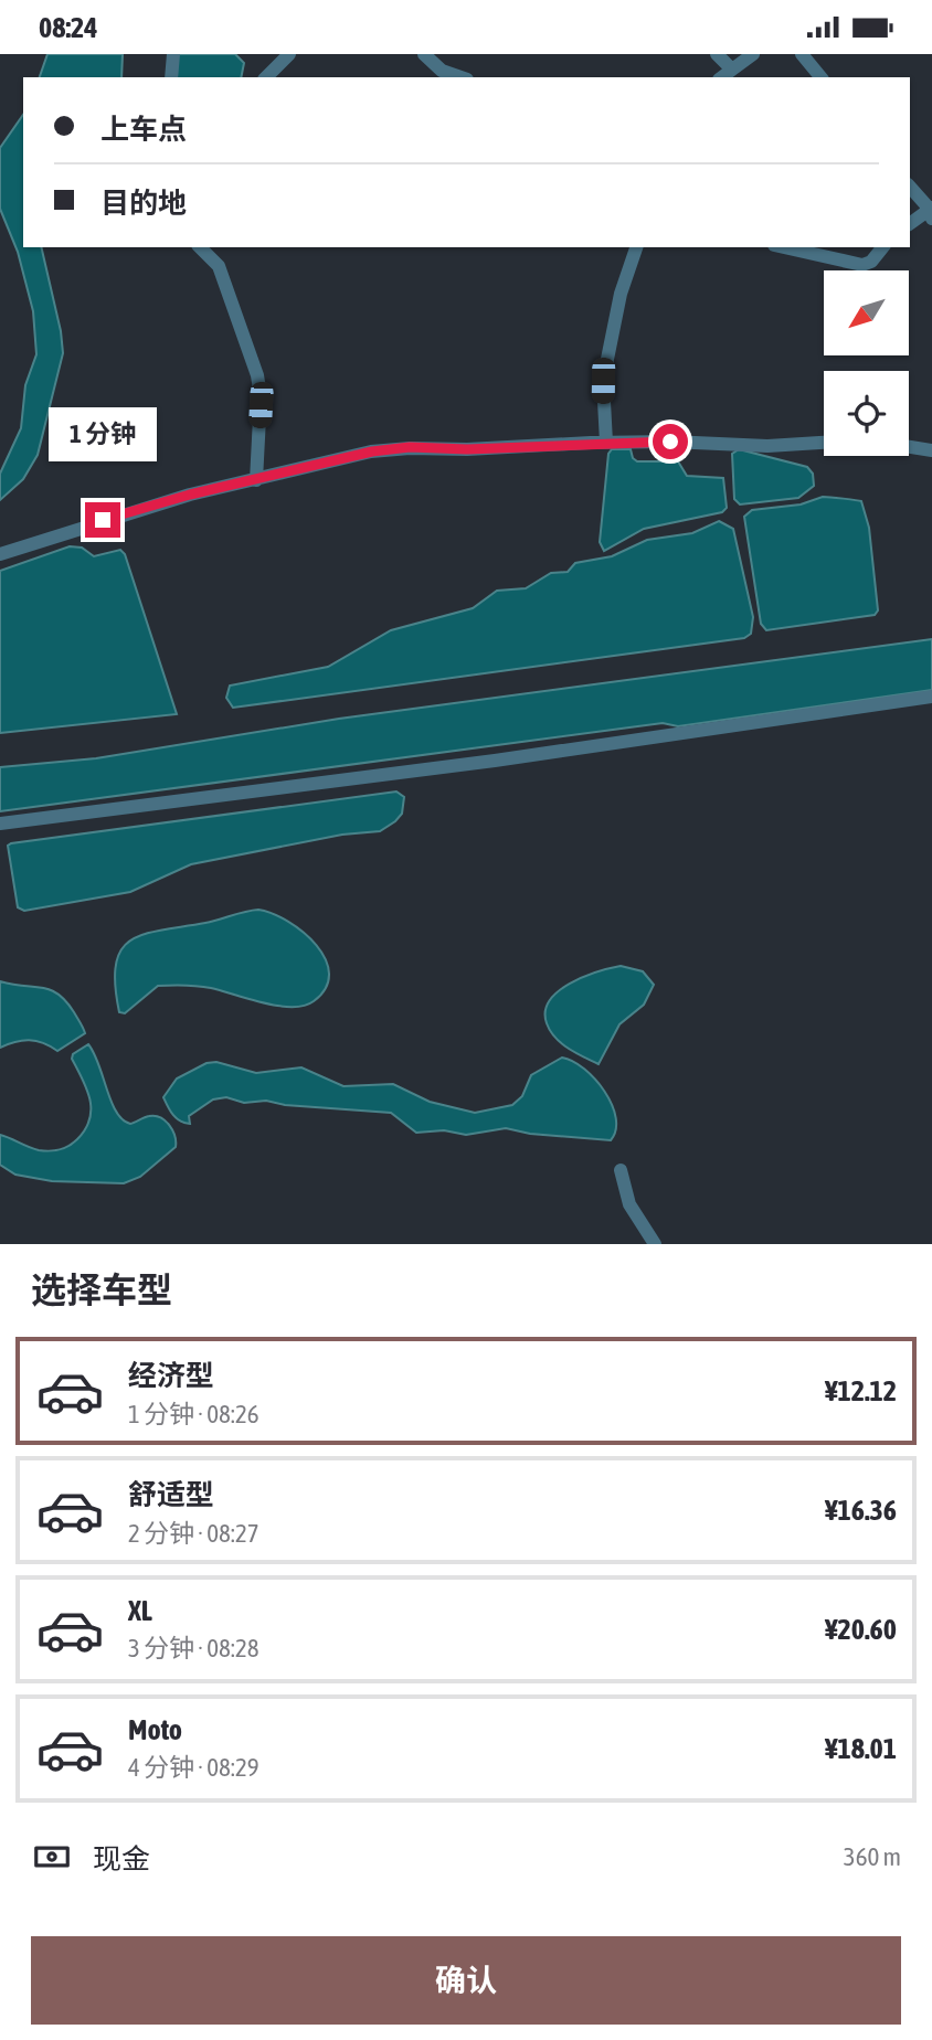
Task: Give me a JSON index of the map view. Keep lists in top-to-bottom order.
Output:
{
  "north": "bottom left",
  "page": {
    "status": "08:24",
    "banner": ["上车点", "目的地"],
    "bubble": "1 分钟",
    "heading": "选择车型",
    "list": [
      {
        "name": "经济型",
        "note": "1 分钟 · 08:26",
        "value": "¥12.12"
      },
      {
        "name": "舒适型",
        "note": "2 分钟 · 08:27",
        "value": "¥16.36"
      },
      {
        "name": "XL",
        "note": "3 分钟 · 08:28",
        "value": "¥20.60"
      },
      {
        "name": "Moto",
        "note": "4 分钟 · 08:29",
        "value": "¥18.01"
      }
    ],
    "pay": ["现金", "360 m"],
    "buttons": "确认"
  }
}
